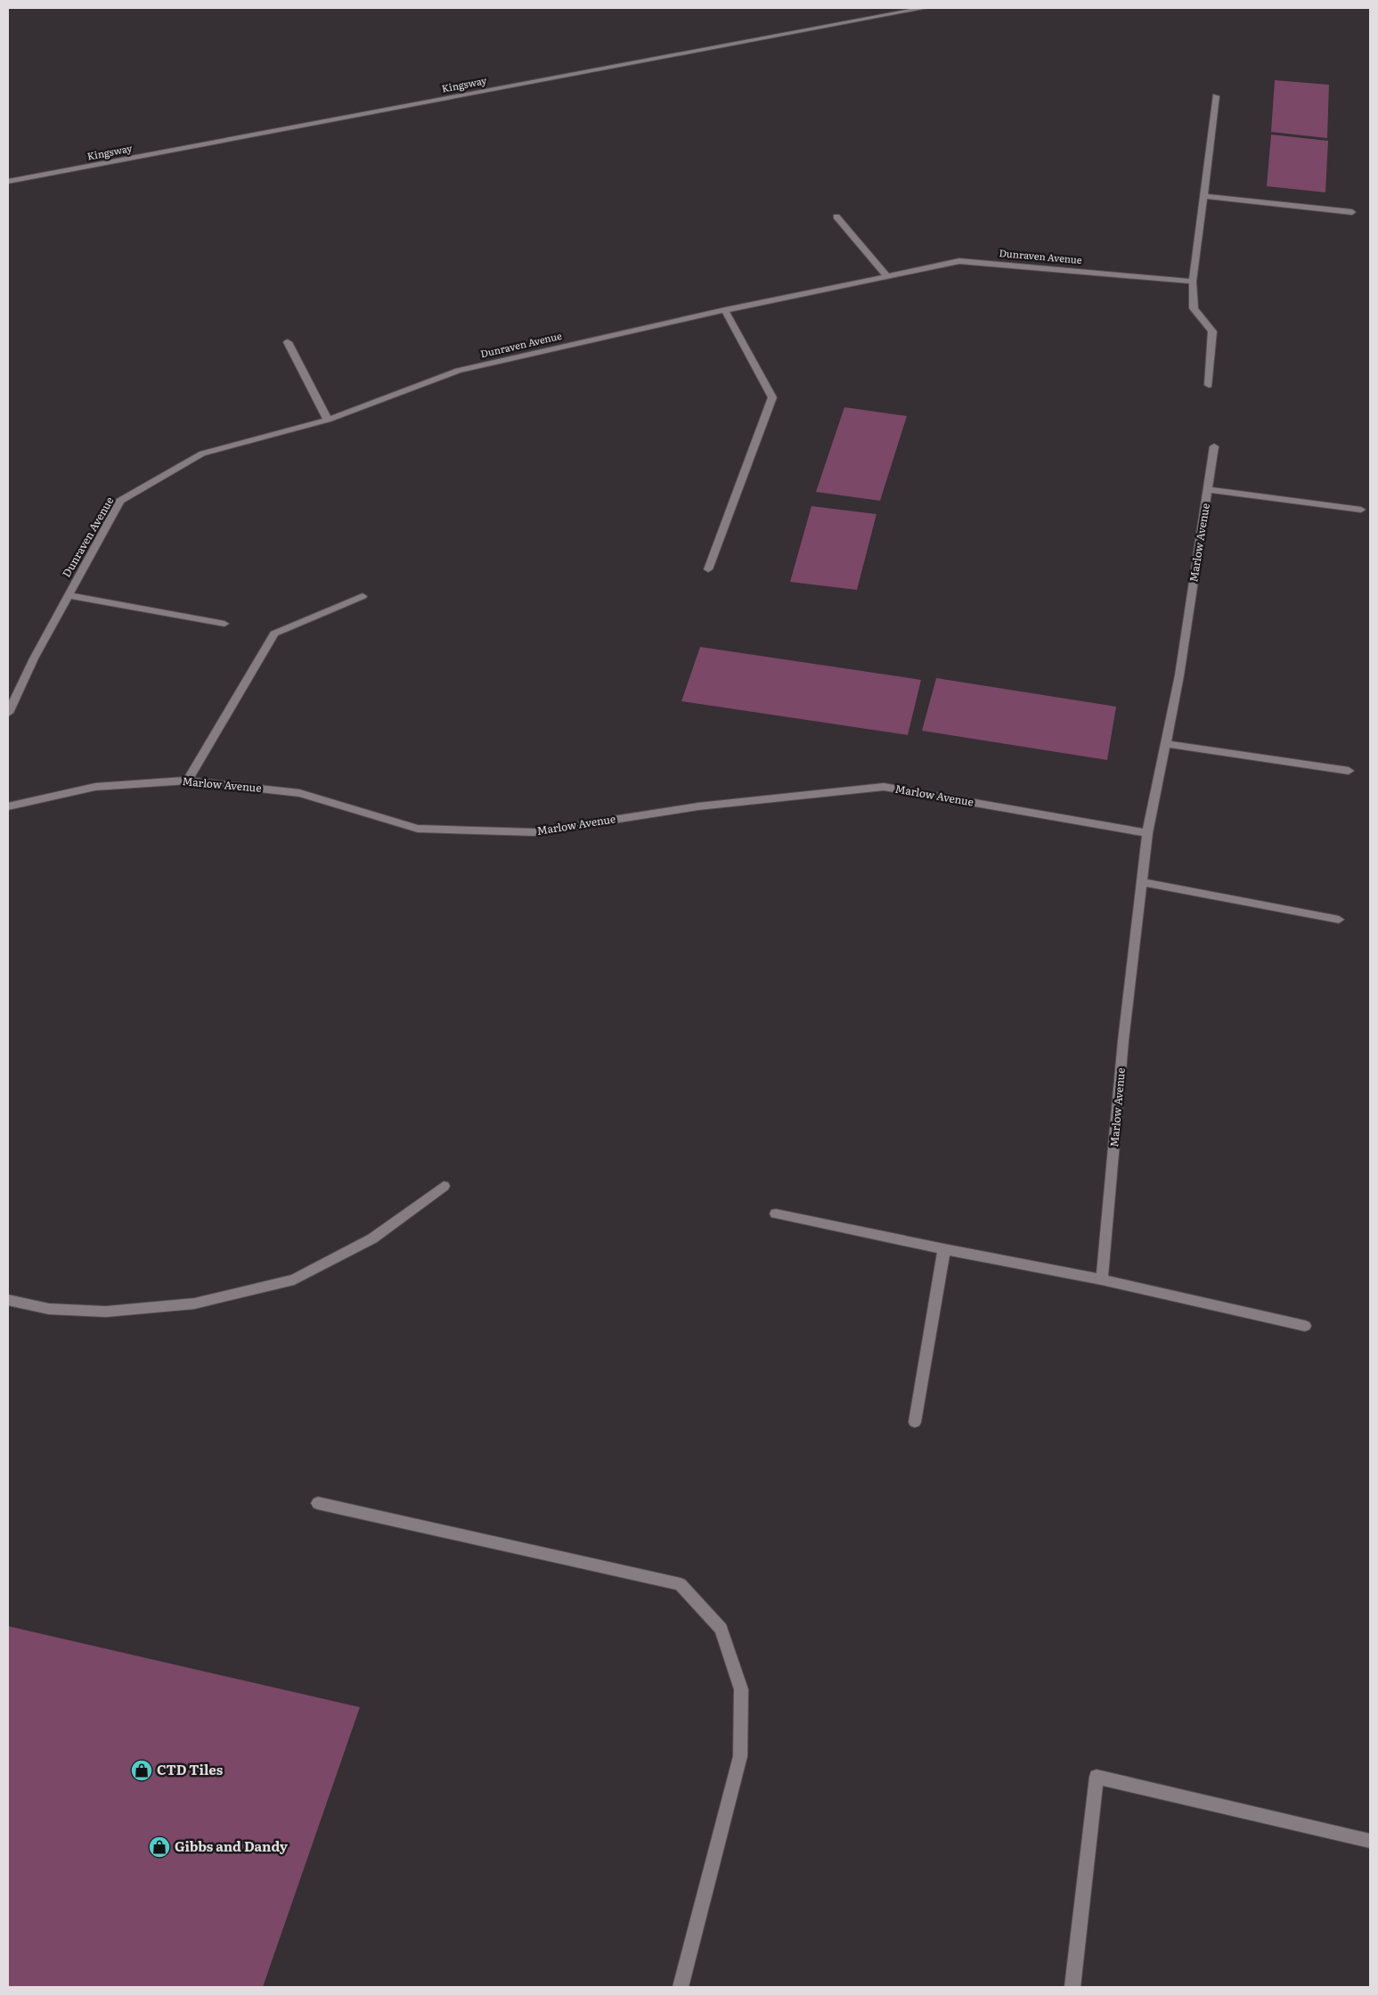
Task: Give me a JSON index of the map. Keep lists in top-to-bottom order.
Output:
{
  "streets": {
    "street": ["Kingsway", "Dunraven Avenue", "Marlow Avenue"]
  },
  "places": {
    "shop": ["CTD Tiles", "Gibbs and Dandy"]
  }
}
